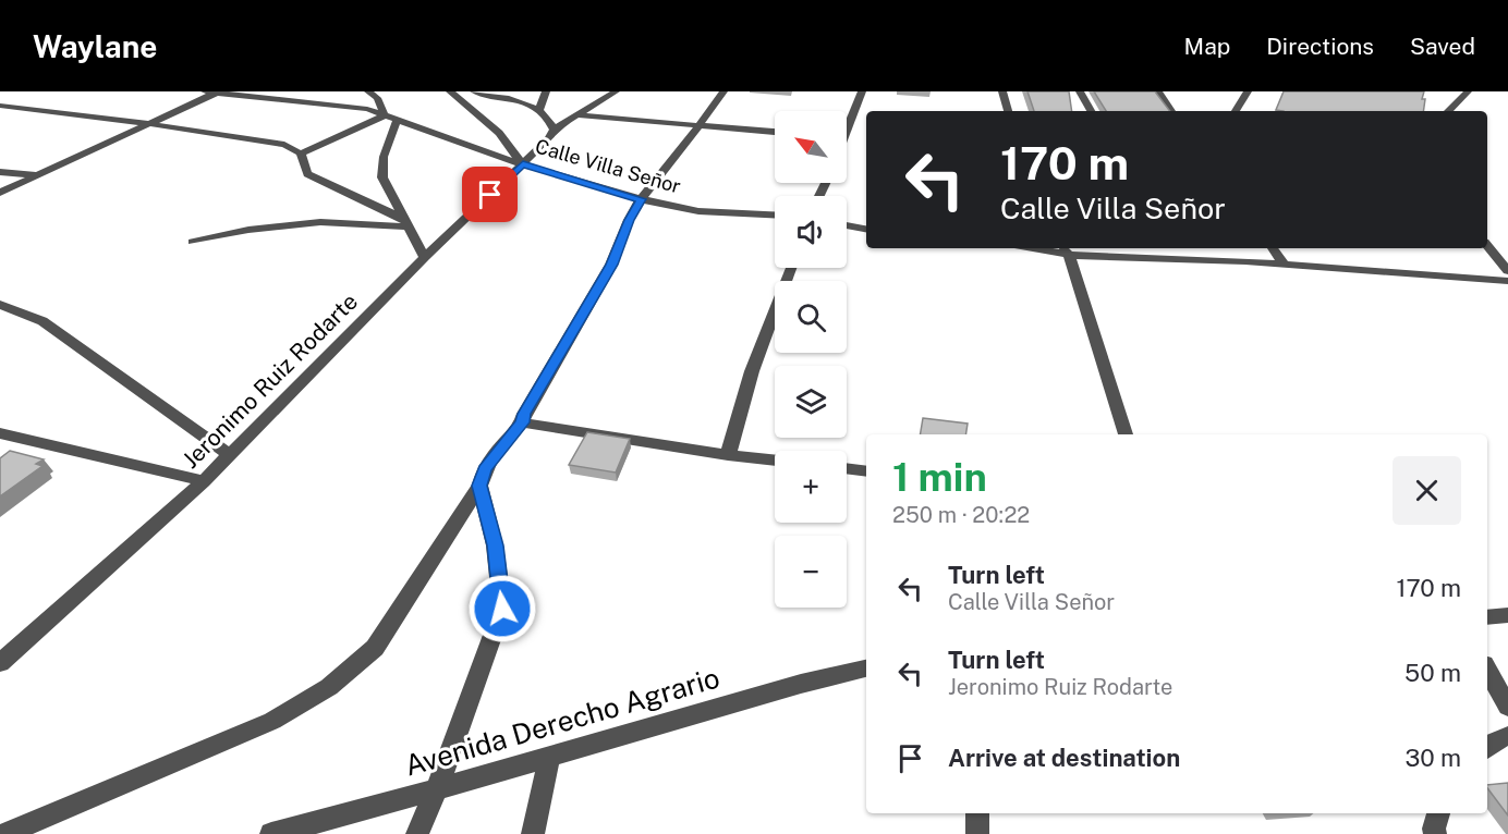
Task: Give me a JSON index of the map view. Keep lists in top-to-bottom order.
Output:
{
  "streets": {
    "street": ["Calle Villa Señor", "Jeronimo Ruiz Rodarte", "Avenida Derecho Agrario"]
  },
  "crossings": [
    ["Calle Villa Señor", "Jeronimo Ruiz Rodarte"]
  ],
  "north": "top left",
  "page": {
    "header": "Waylane",
    "nav": ["Map", "Directions", "Saved"],
    "map_buttons": ["+", "−"],
    "turn": ["170 m", "Calle Villa Señor"],
    "heading": ["1 min", "250 m · 20:22"],
    "list": [
      {
        "name": "Turn left",
        "note": "Calle Villa Señor",
        "value": "170 m"
      },
      {
        "name": "Turn left",
        "note": "Jeronimo Ruiz Rodarte",
        "value": "50 m"
      },
      {
        "name": "Arrive at destination",
        "value": "30 m"
      }
    ]
  }
}
